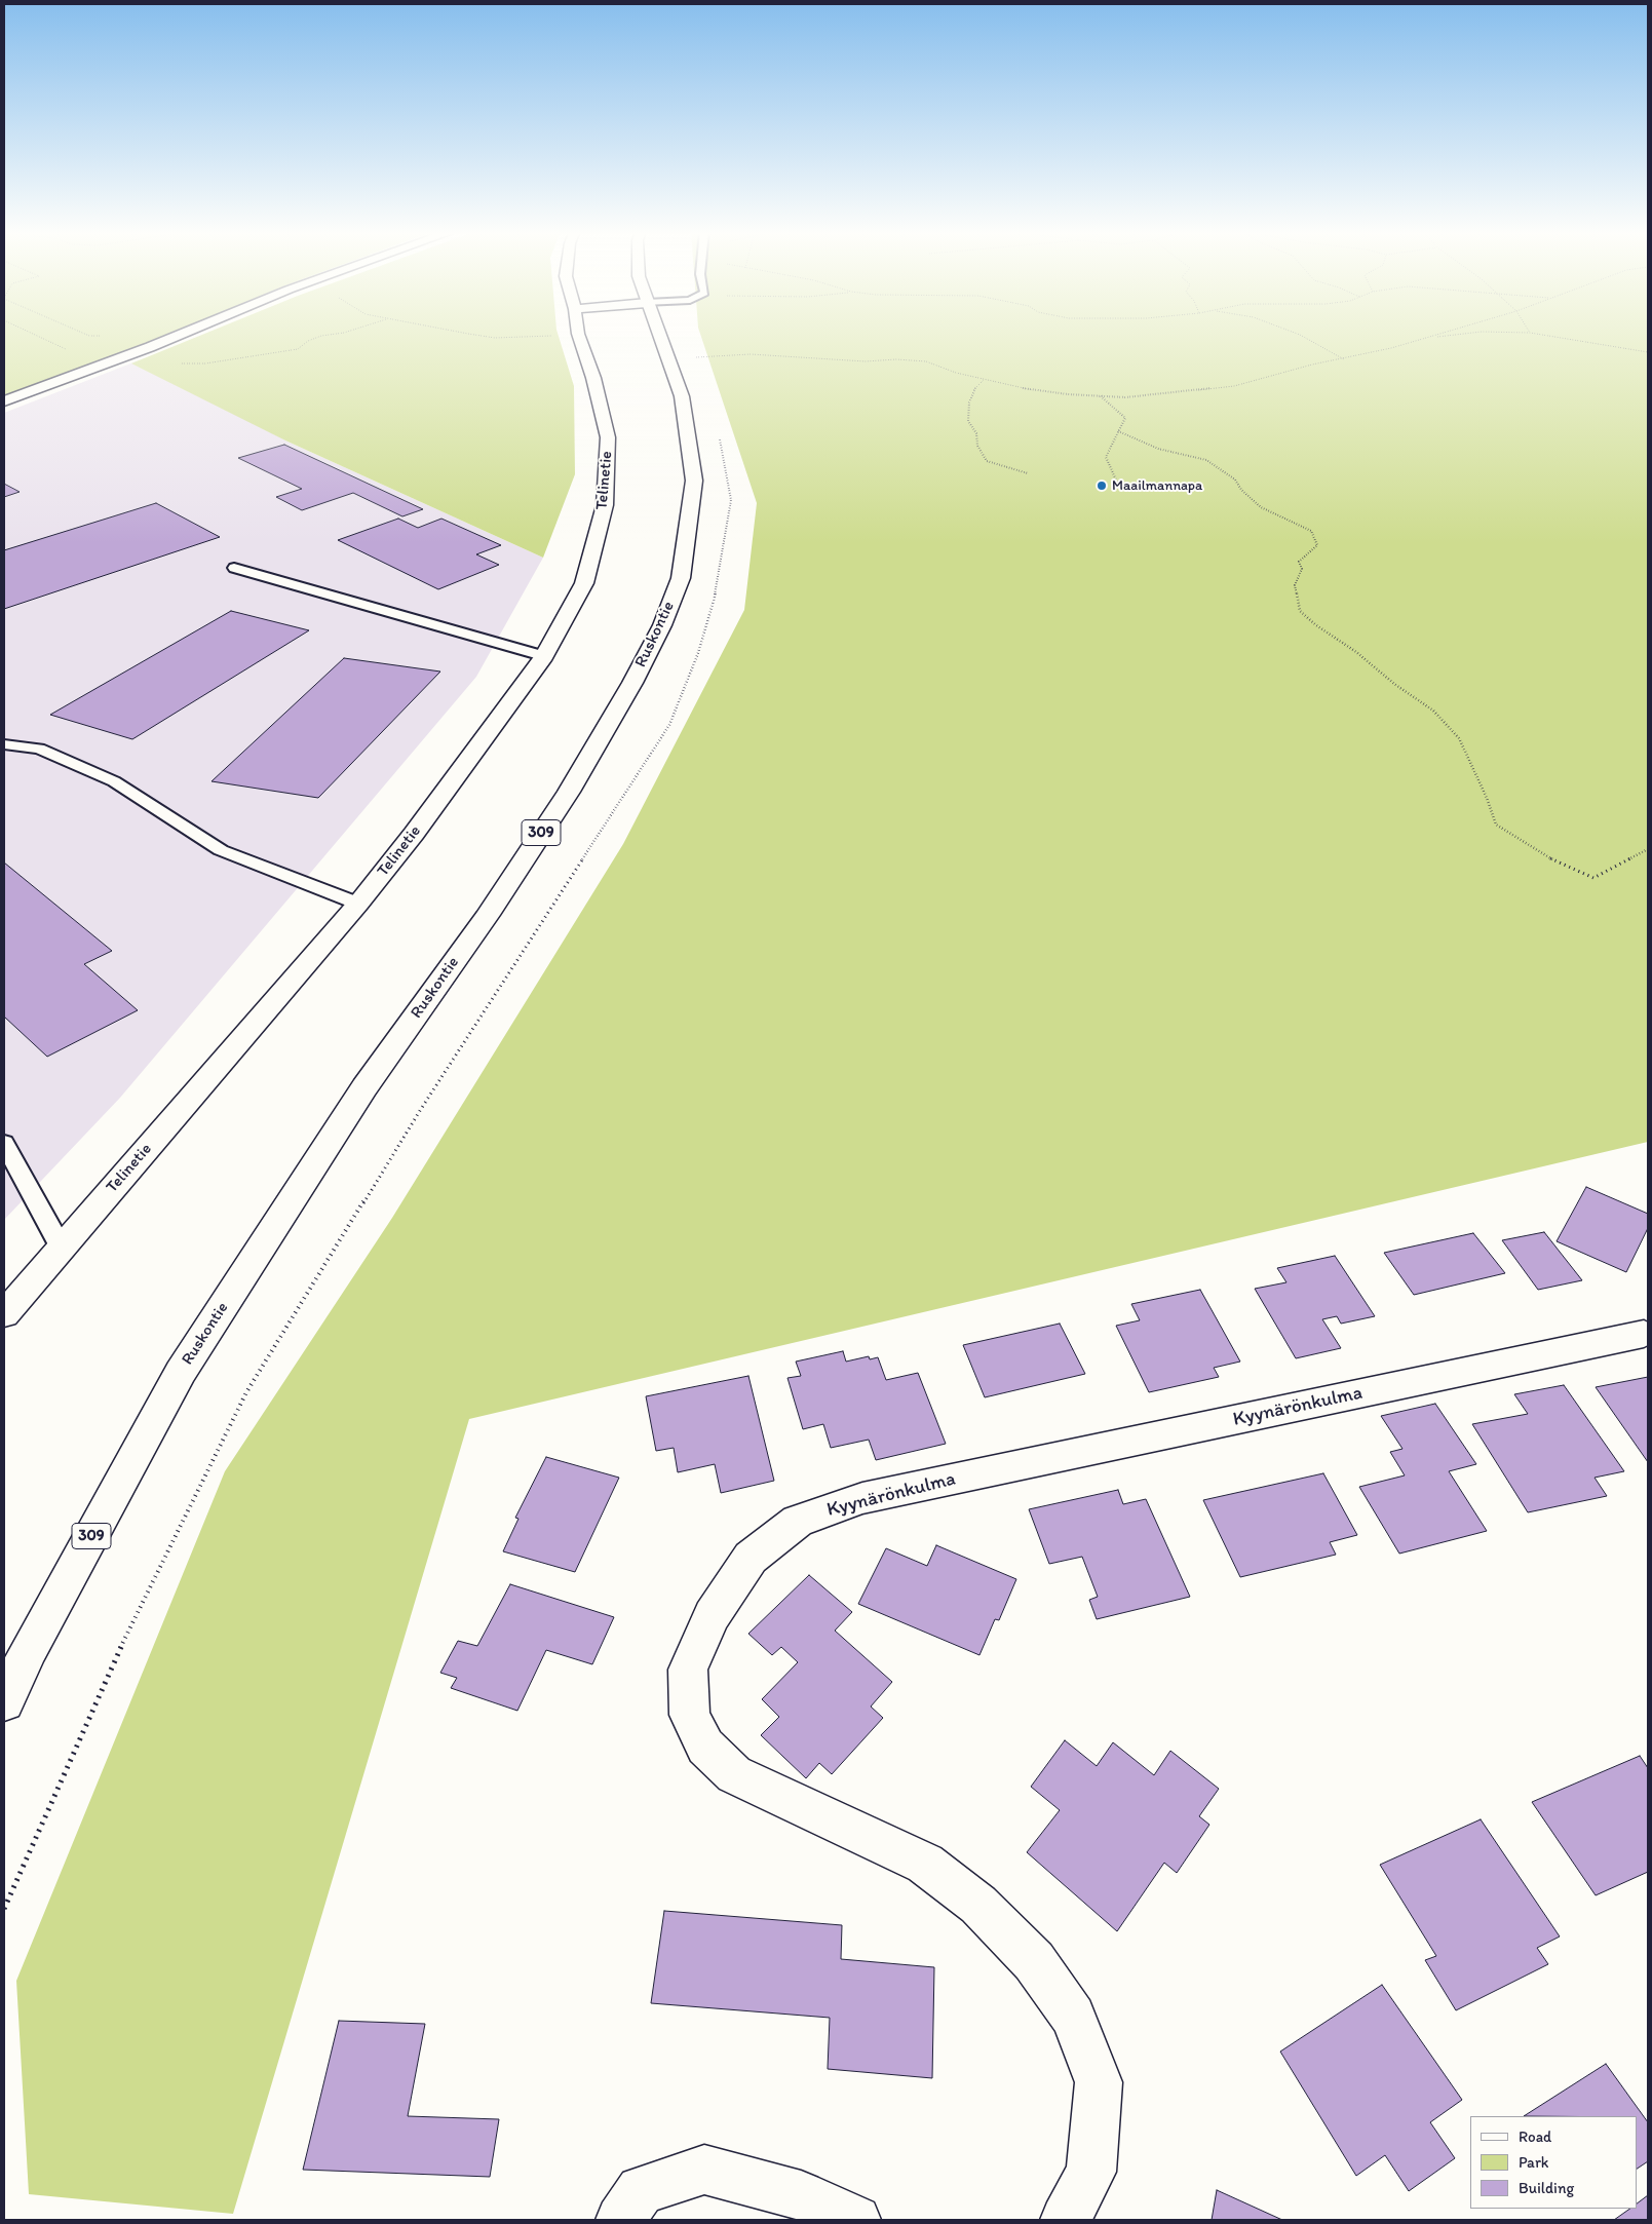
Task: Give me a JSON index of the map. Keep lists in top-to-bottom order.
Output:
{
  "streets": {
    "street": [
      "Telinetie",
      "Ruskontie",
      "309",
      "Kyynärönkulma"
    ]
  },
  "places": ["Maailmannapa"],
  "legend": ["Road", "Park", "Building"]
}
